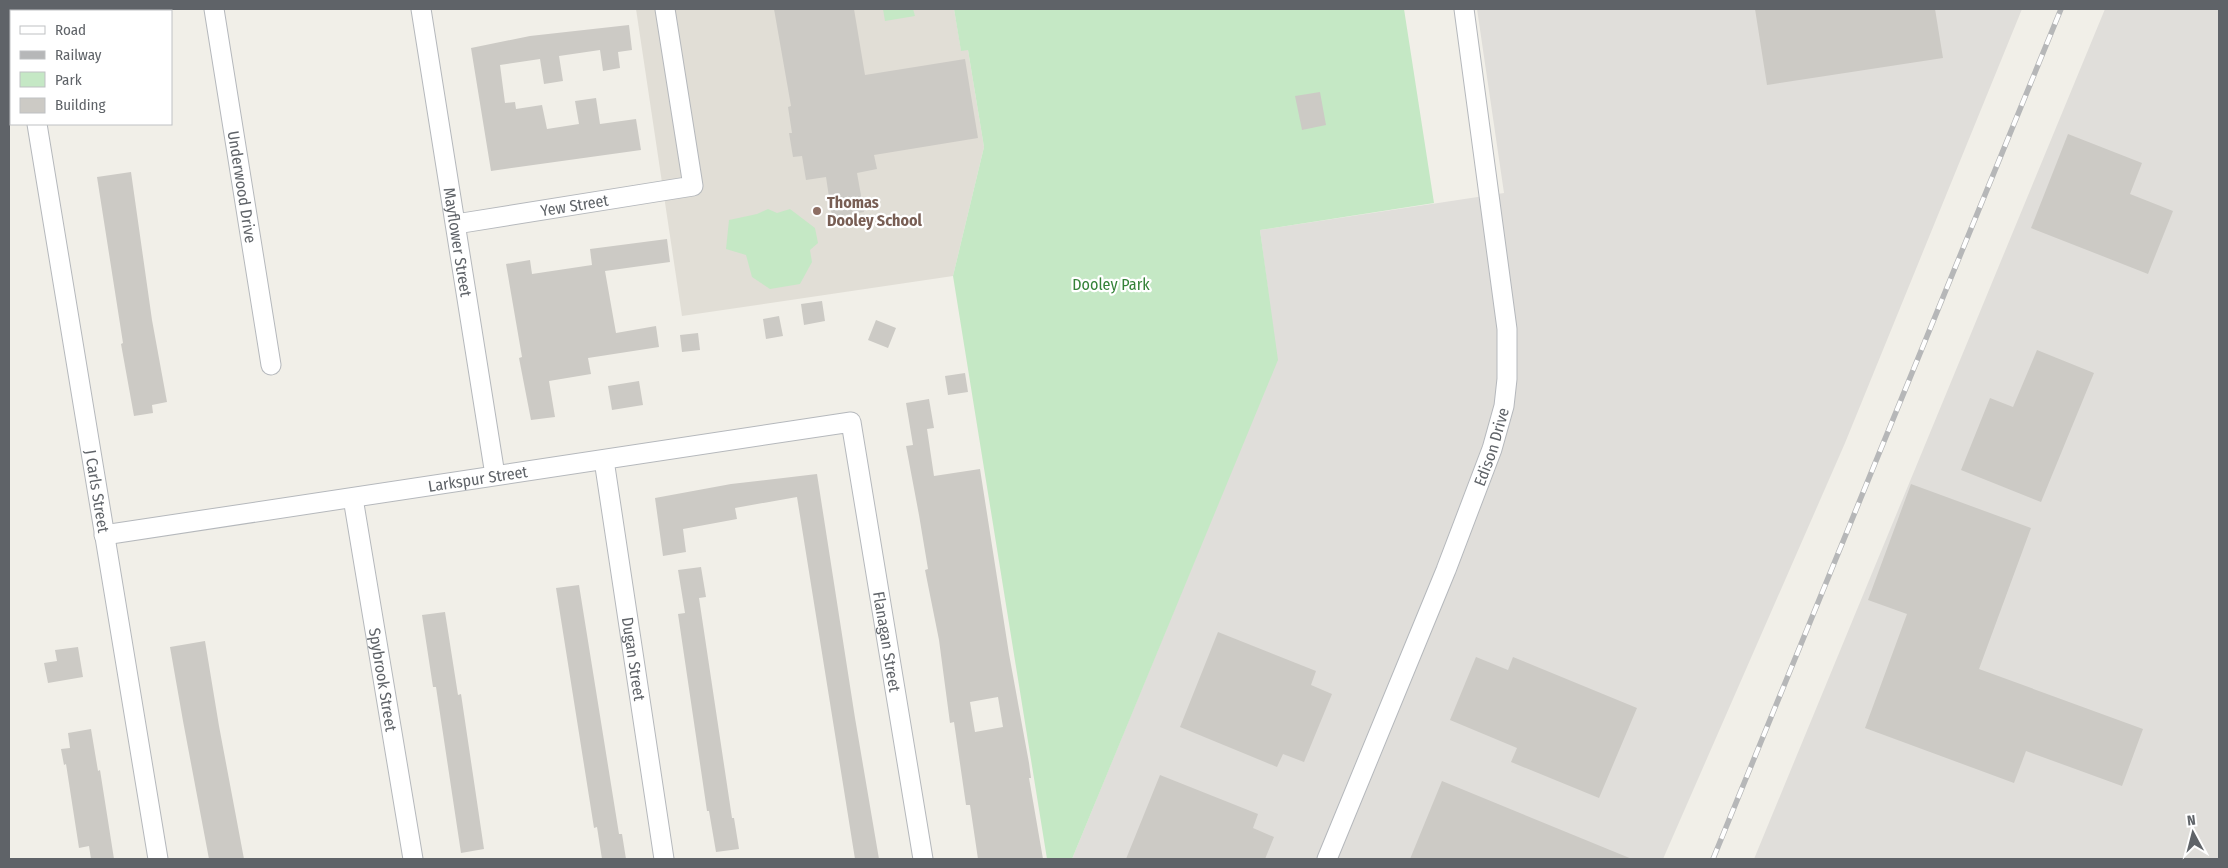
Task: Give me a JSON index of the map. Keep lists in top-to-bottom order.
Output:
{
  "streets": {
    "street": [
      "Underwood Drive",
      "Yew Street",
      "Mayflower Street",
      "Edison Drive",
      "Larkspur Street",
      "J Carls Street",
      "Flanagan Street",
      "Dugan Street",
      "Spybrook Street"
    ]
  },
  "crossings": [
    ["Yew Street", "Mayflower Street"],
    ["Mayflower Street", "Larkspur Street"],
    ["Larkspur Street", "J Carls Street"],
    ["Larkspur Street", "Flanagan Street"],
    ["Larkspur Street", "Dugan Street"],
    ["Larkspur Street", "Spybrook Street"]
  ],
  "parks": ["Dooley Park"],
  "places": ["Thomas Dooley School"],
  "legend": [
    "Road",
    "Railway",
    "Park",
    "Building"
  ],
  "north": "top"
}
